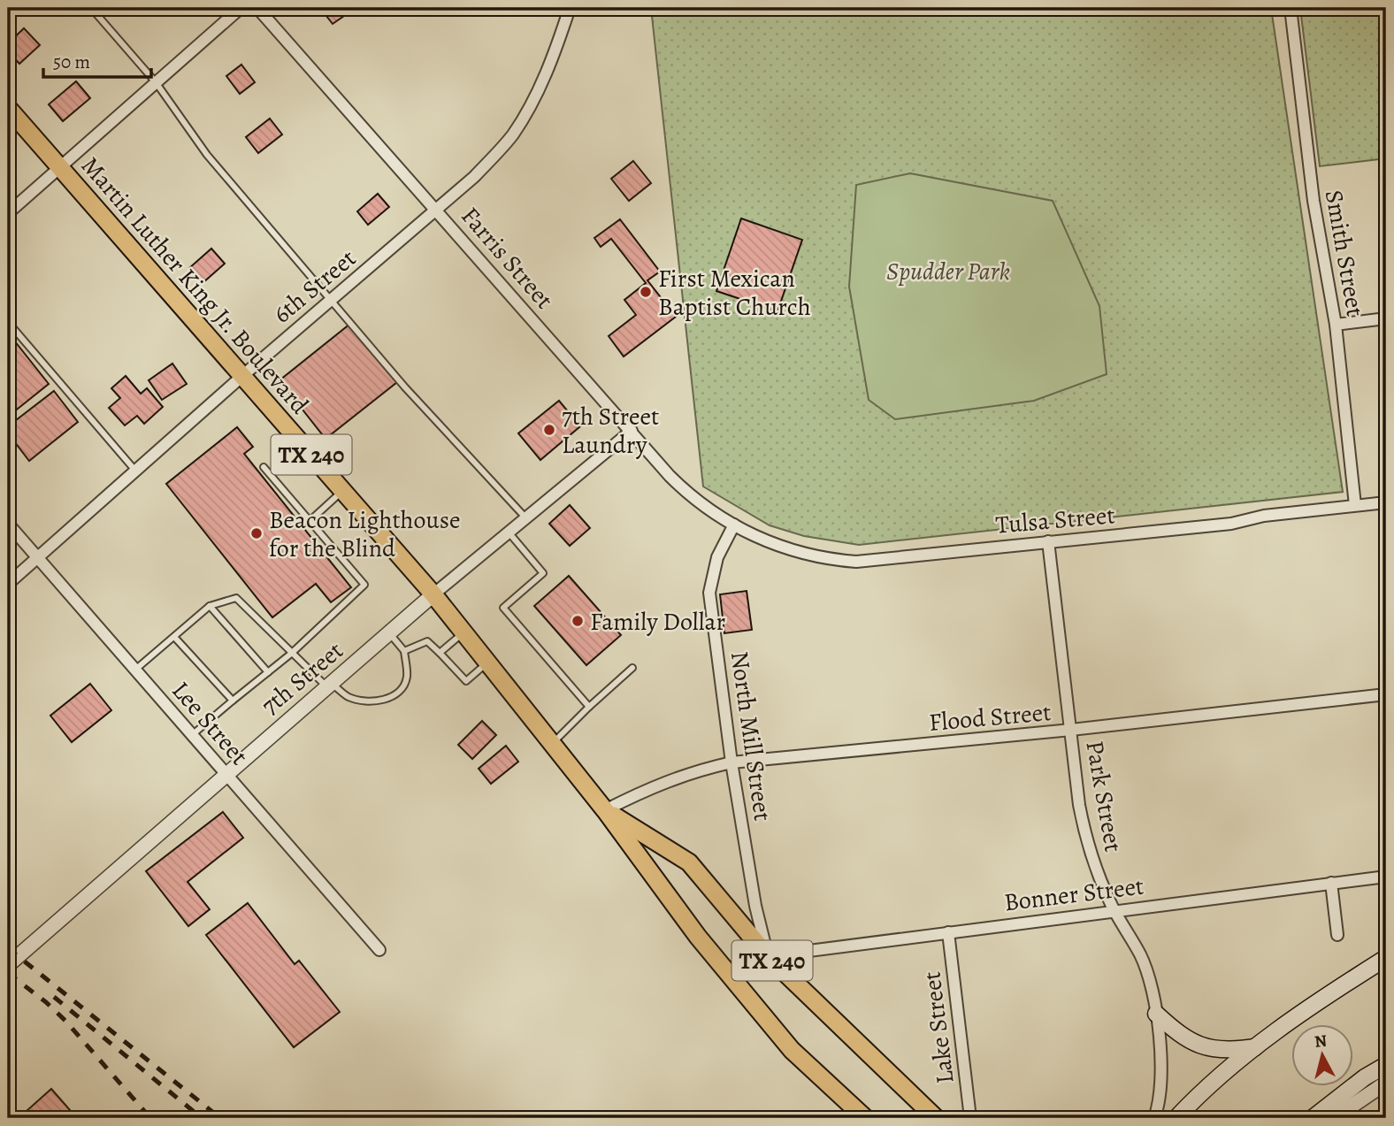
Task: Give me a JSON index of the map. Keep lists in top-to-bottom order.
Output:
{
  "streets": {
    "main road": ["Martin Luther King Jr. Boulevard", "TX 240"],
    "street": [
      "Smith Street",
      "Farris Street",
      "6th Street",
      "Tulsa Street",
      "7th Street",
      "Flood Street",
      "Lee Street",
      "North Mill Street",
      "Park Street",
      "Bonner Street",
      "Lake Street"
    ]
  },
  "crossings": [
    ["Smith Street", "Tulsa Street"],
    ["Farris Street", "6th Street"],
    ["Farris Street", "Tulsa Street"],
    ["Farris Street", "7th Street"],
    ["Farris Street", "North Mill Street"],
    ["Martin Luther King Jr. Boulevard", "6th Street"],
    ["Martin Luther King Jr. Boulevard", "7th Street"],
    ["Martin Luther King Jr. Boulevard", "Flood Street"],
    ["Martin Luther King Jr. Boulevard", "North Mill Street"],
    ["Martin Luther King Jr. Boulevard", "Bonner Street"],
    ["6th Street", "Lee Street"],
    ["Tulsa Street", "North Mill Street"],
    ["Tulsa Street", "Park Street"],
    ["7th Street", "Lee Street"],
    ["Flood Street", "North Mill Street"],
    ["Flood Street", "Park Street"],
    ["North Mill Street", "Bonner Street"],
    ["Park Street", "Bonner Street"],
    ["Bonner Street", "Lake Street"]
  ],
  "parks": ["Spudder Park"],
  "places": [
    "First Mexican Baptist Church",
    "7th Street Laundry",
    "Beacon Lighthouse for the Blind",
    "Family Dollar"
  ],
  "scale_bar": "50 m",
  "north": "top"
}
